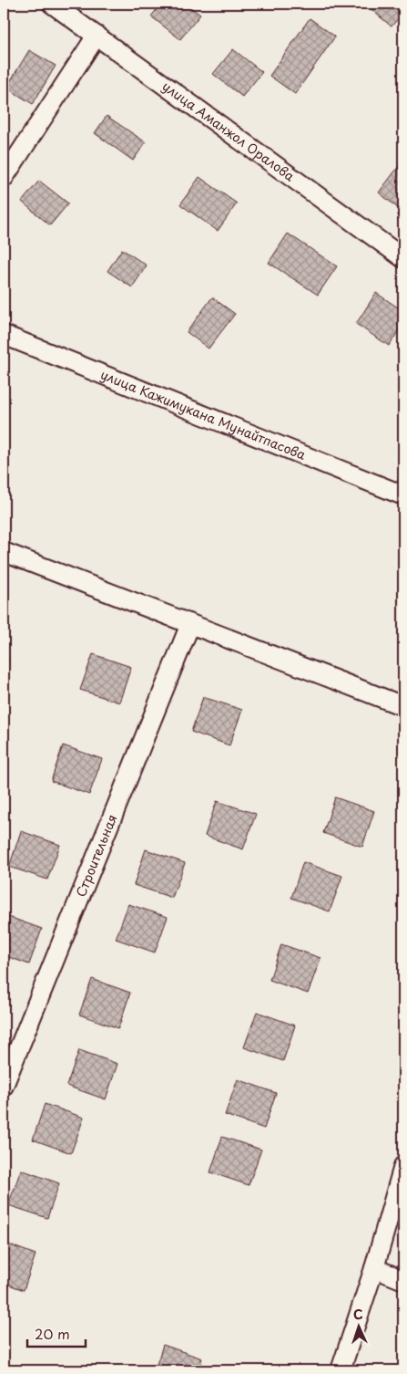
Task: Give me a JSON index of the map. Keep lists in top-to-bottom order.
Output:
{
  "streets": {
    "street": ["улица Аманжол Оралова", "улица Кажимукана Мунайтпасова", "Строительная"]
  },
  "scale_bar": "20 m",
  "north": "top"
}
